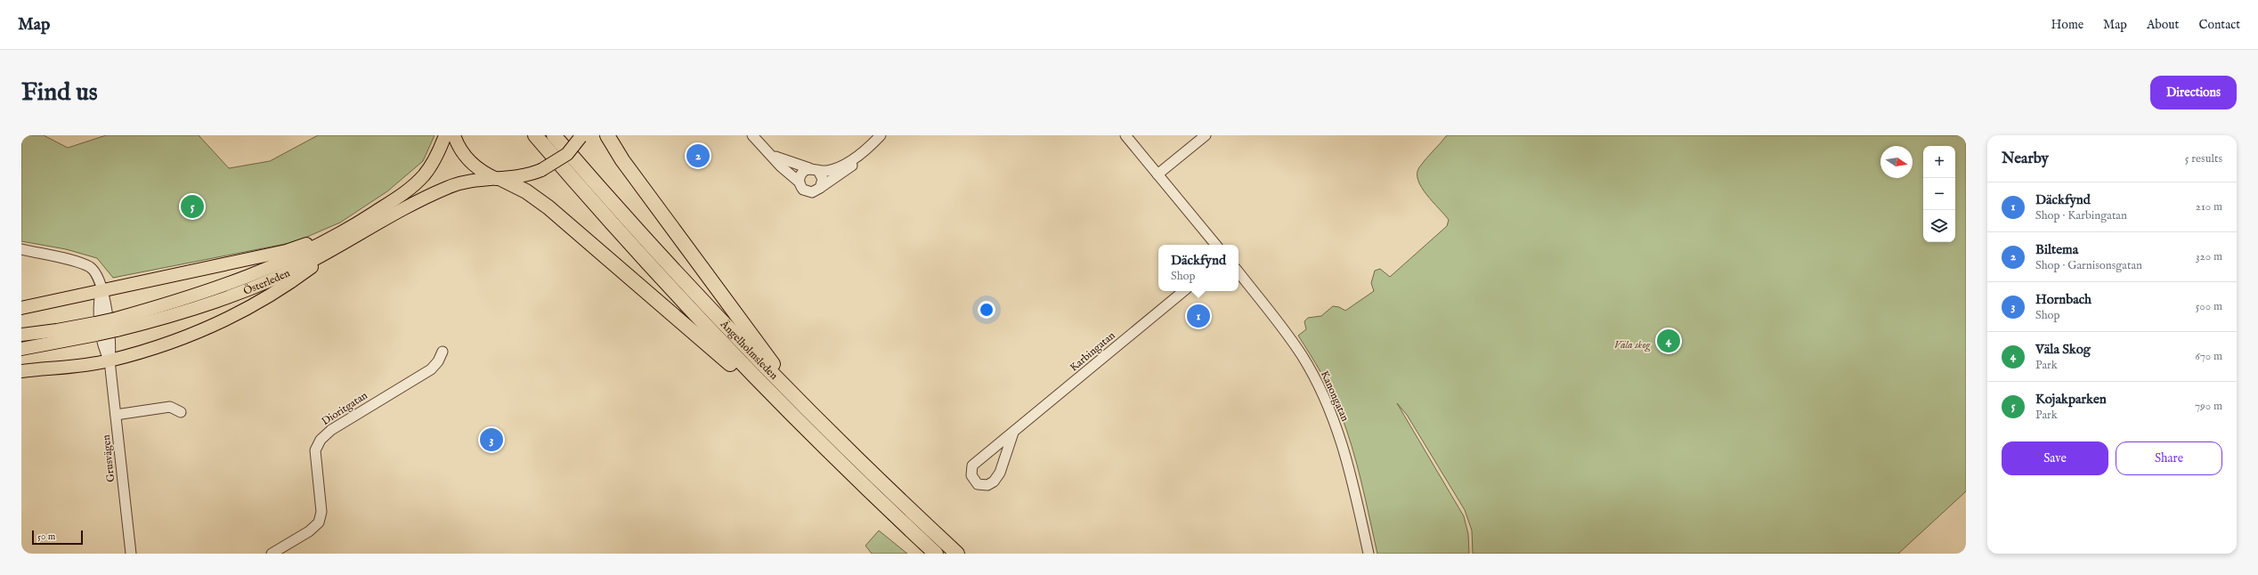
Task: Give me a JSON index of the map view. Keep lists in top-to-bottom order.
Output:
{
  "streets": {
    "highway": ["Ängelholmsleden"],
    "main road": ["Österleden"],
    "street": [
      "Karbingatan",
      "Kanongatan",
      "Dioritgatan",
      "Grusvägen"
    ]
  },
  "parks": ["Väla skog"],
  "scale_bar": "50 m",
  "north": "right",
  "page": {
    "header": "Map",
    "nav": [
      "Home",
      "Map",
      "About",
      "Contact"
    ],
    "buttons": [
      "Directions",
      ["Save", "Share"]
    ],
    "title": "Find us",
    "heading": ["Nearby", "5 results"],
    "pins": [
      "2",
      "5",
      "1",
      "4",
      "3"
    ],
    "map_buttons": ["+", "−"],
    "list": [
      {
        "mark": "1",
        "name": "Däckfynd",
        "note": "Shop · Karbingatan",
        "value": "210 m"
      },
      {
        "mark": "2",
        "name": "Biltema",
        "note": "Shop · Garnisonsgatan",
        "value": "320 m"
      },
      {
        "mark": "3",
        "name": "Hornbach",
        "note": "Shop",
        "value": "500 m"
      },
      {
        "mark": "4",
        "name": "Väla Skog",
        "note": "Park",
        "value": "670 m"
      },
      {
        "mark": "5",
        "name": "Kojakparken",
        "note": "Park",
        "value": "790 m"
      }
    ],
    "popup": ["Däckfynd", "Shop"],
    "scale": "50 m"
  }
}
